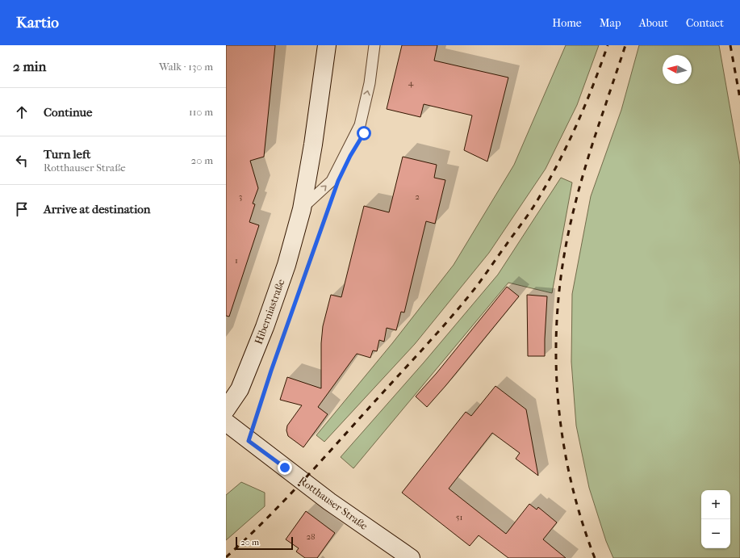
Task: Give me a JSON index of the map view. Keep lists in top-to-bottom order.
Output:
{
  "streets": {
    "main road": ["Hiberniastraße", "Rotthauser Straße"]
  },
  "house_numbers": [
    "4",
    "3",
    "2",
    "1",
    "51",
    "28"
  ],
  "scale_bar": "20 m",
  "north": "left",
  "page": {
    "header": "Kartio",
    "nav": [
      "Home",
      "Map",
      "About",
      "Contact"
    ],
    "heading": ["2 min", "Walk · 130 m"],
    "list": [
      ["Continue", "110 m"],
      ["Turn left", "Rotthauser Straße", "20 m"],
      "Arrive at destination"
    ],
    "map_buttons": ["+", "−"],
    "scale": "20 m"
  }
}
